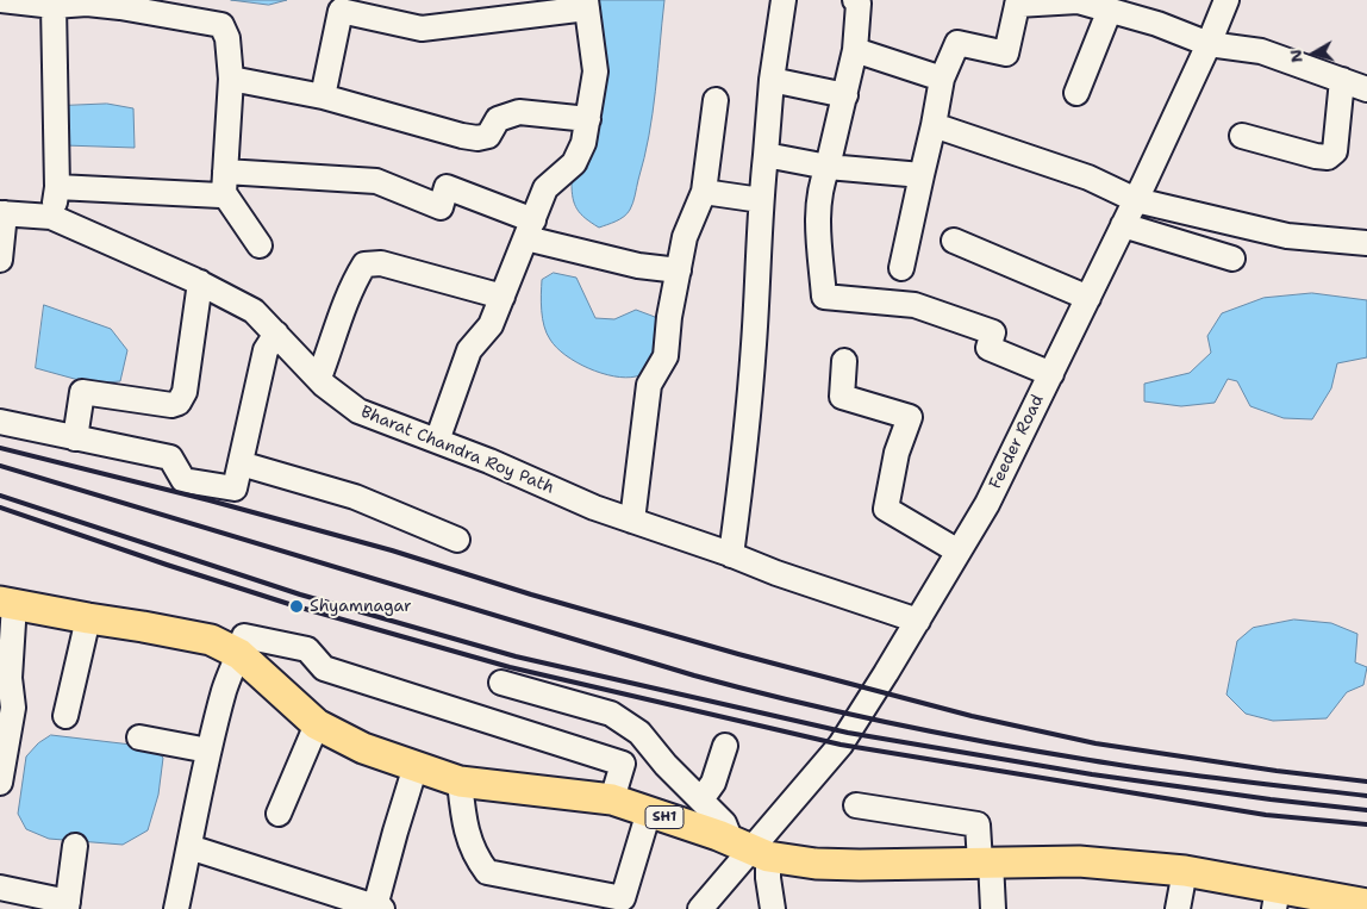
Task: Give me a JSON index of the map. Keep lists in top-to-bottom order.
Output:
{
  "streets": {
    "main road": ["SH1"],
    "street": ["Feeder Road", "Bharat Chandra Roy Path"]
  },
  "crossings": [
    ["Feeder Road", "Bharat Chandra Roy Path"],
    ["Feeder Road", "SH1"]
  ],
  "places": ["Shyamnagar"],
  "north": "left"
}
